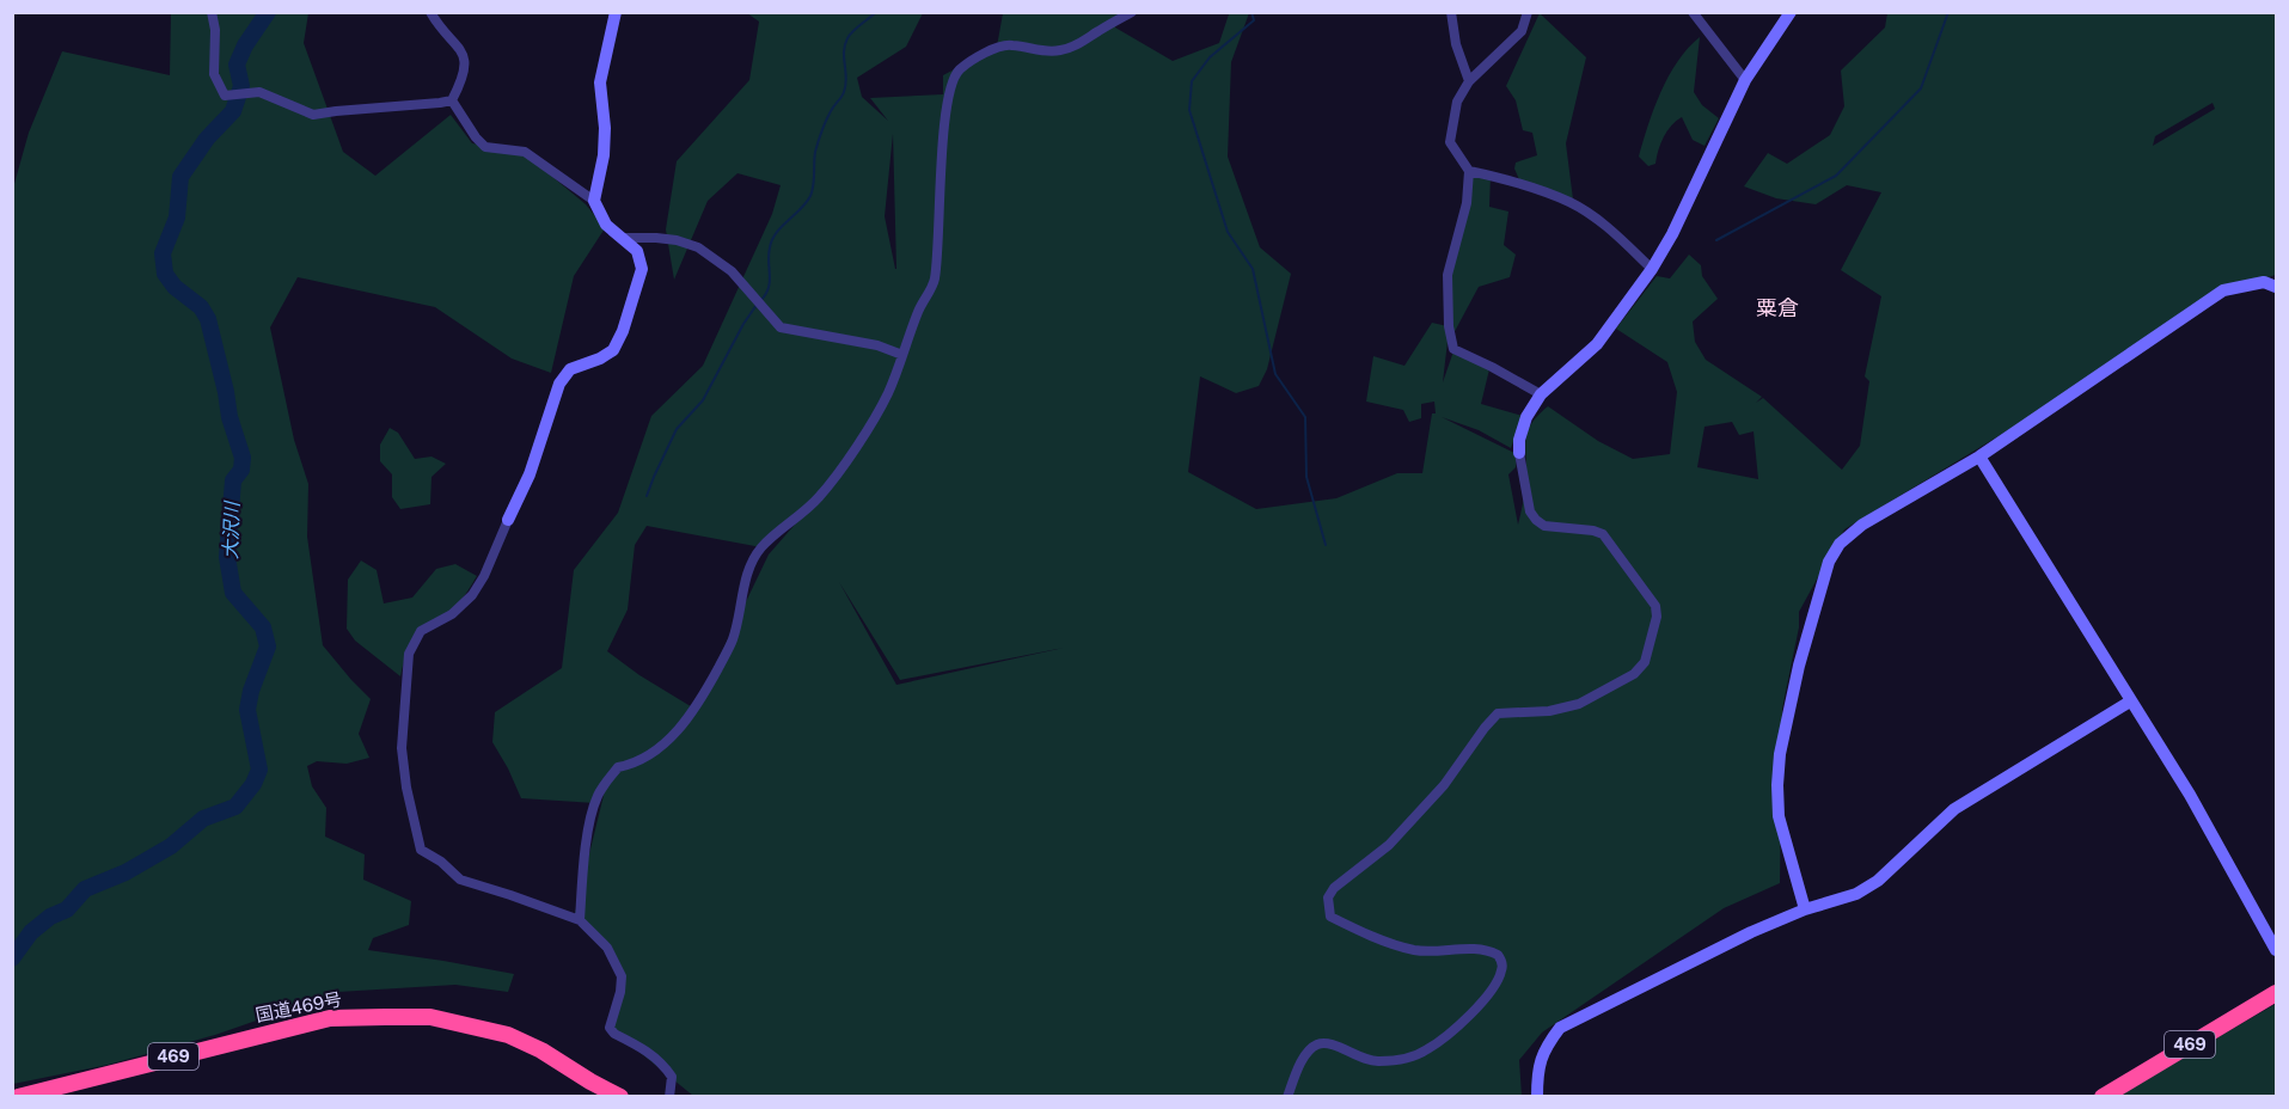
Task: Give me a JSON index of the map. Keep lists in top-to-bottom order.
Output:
{
  "streets": {
    "highway": ["国道469号", "469"]
  },
  "districts": ["粟倉"],
  "water": ["大沢川"]
}
